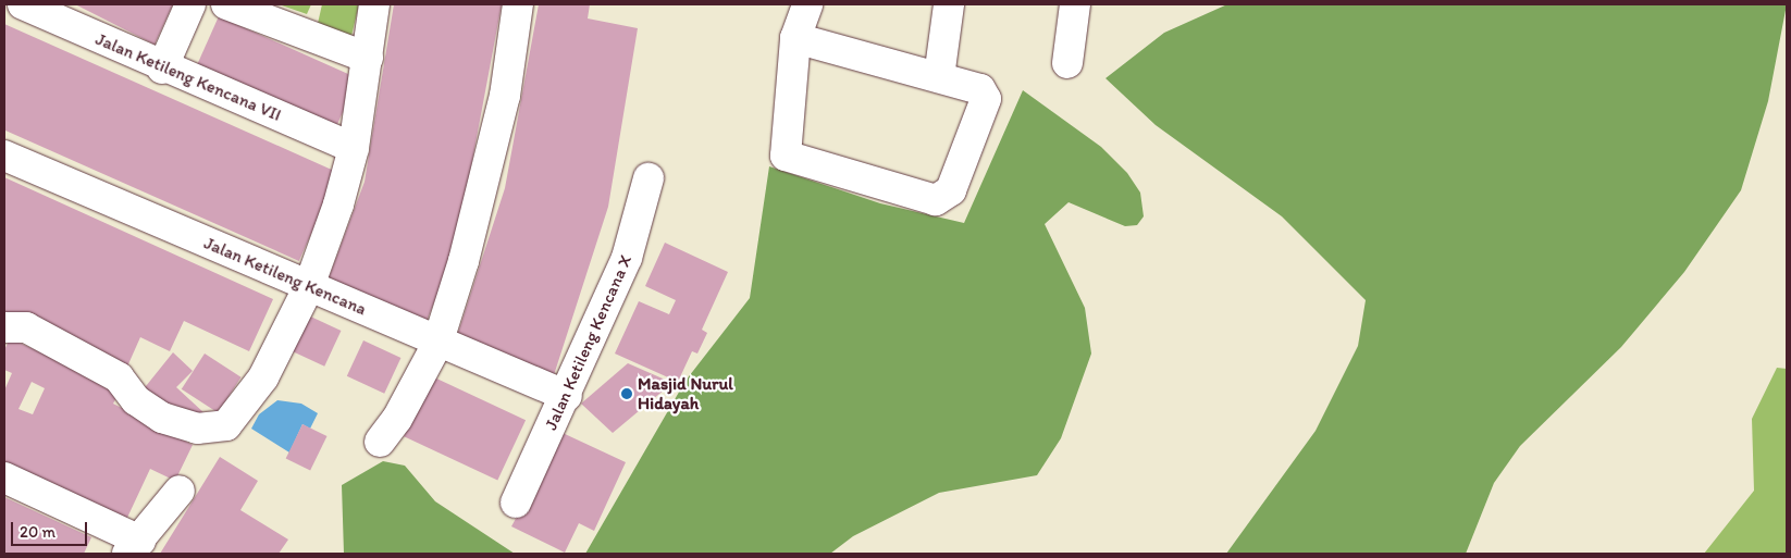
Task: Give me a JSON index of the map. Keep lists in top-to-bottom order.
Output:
{
  "streets": {
    "street": ["Jalan Ketileng Kencana VII", "Jalan Ketileng Kencana", "Jalan Ketileng Kencana X"]
  },
  "crossings": [
    ["Jalan Ketileng Kencana", "Jalan Ketileng Kencana X"]
  ],
  "places": ["Masjid Nurul Hidayah"],
  "scale_bar": "20 m"
}
